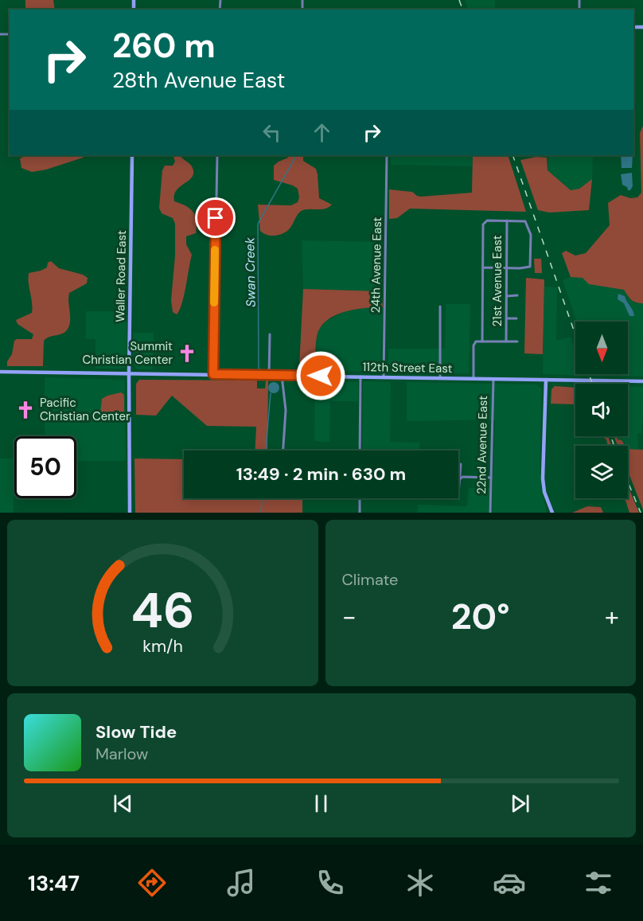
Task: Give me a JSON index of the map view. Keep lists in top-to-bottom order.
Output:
{
  "streets": {
    "main road": ["Waller Road East", "112th Street East"],
    "street": ["24th Avenue East", "21st Avenue East", "22nd Avenue East"]
  },
  "crossings": [
    ["24th Avenue East", "112th Street East"],
    ["Waller Road East", "112th Street East"],
    ["112th Street East", "22nd Avenue East"]
  ],
  "water": ["Swan Creek"],
  "places": {
    "church": ["Summit Christian Center", "Pacific Christian Center"]
  },
  "north": "bottom",
  "page": {
    "turn": ["260 m", "28th Avenue East"],
    "limit": "50",
    "trip": "13:49 · 2 min · 630 m",
    "tile": "Climate",
    "heat": ["−", "20°", "+"],
    "song": ["Slow Tide", "Marlow"],
    "tabs": "13:47",
    "gauge": ["46", "km/h"]
  }
}
